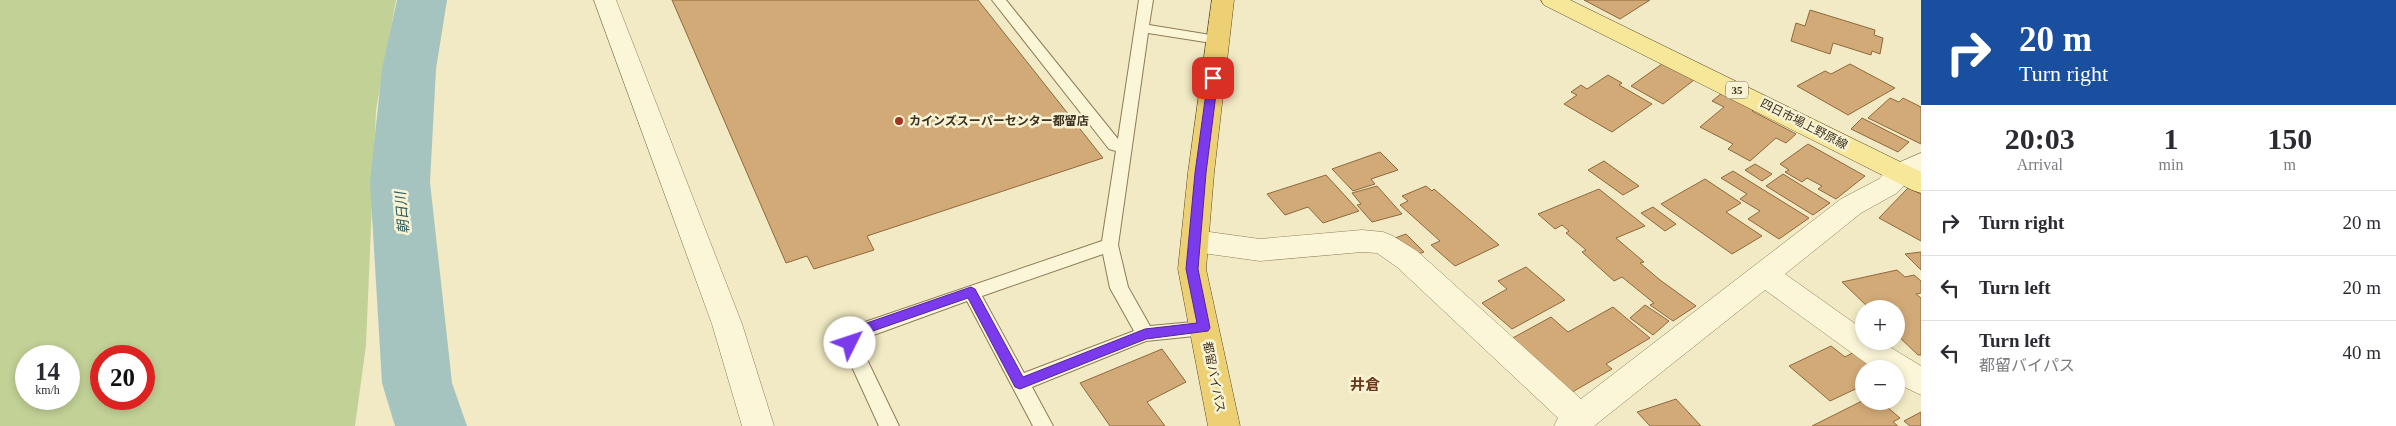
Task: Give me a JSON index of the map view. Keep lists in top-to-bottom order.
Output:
{
  "streets": {
    "highway": ["都留バイパス"],
    "main road": ["35", "四日市場上野原線"]
  },
  "districts": ["井倉"],
  "water": ["朝日川"],
  "places": ["カインズスーパーセンター都留店"],
  "page": {
    "turn": ["20 m", "Turn right"],
    "eta": [
      "20:03",
      "Arrival",
      "1",
      "min",
      "150",
      "m"
    ],
    "list": [
      {
        "name": "Turn right",
        "value": "20 m"
      },
      {
        "name": "Turn left",
        "value": "20 m"
      },
      {
        "name": "Turn left",
        "note": "都留バイパス",
        "value": "40 m"
      }
    ],
    "map_buttons": ["+", "−"],
    "speed": "14 km/h",
    "limit": "20"
  }
}
